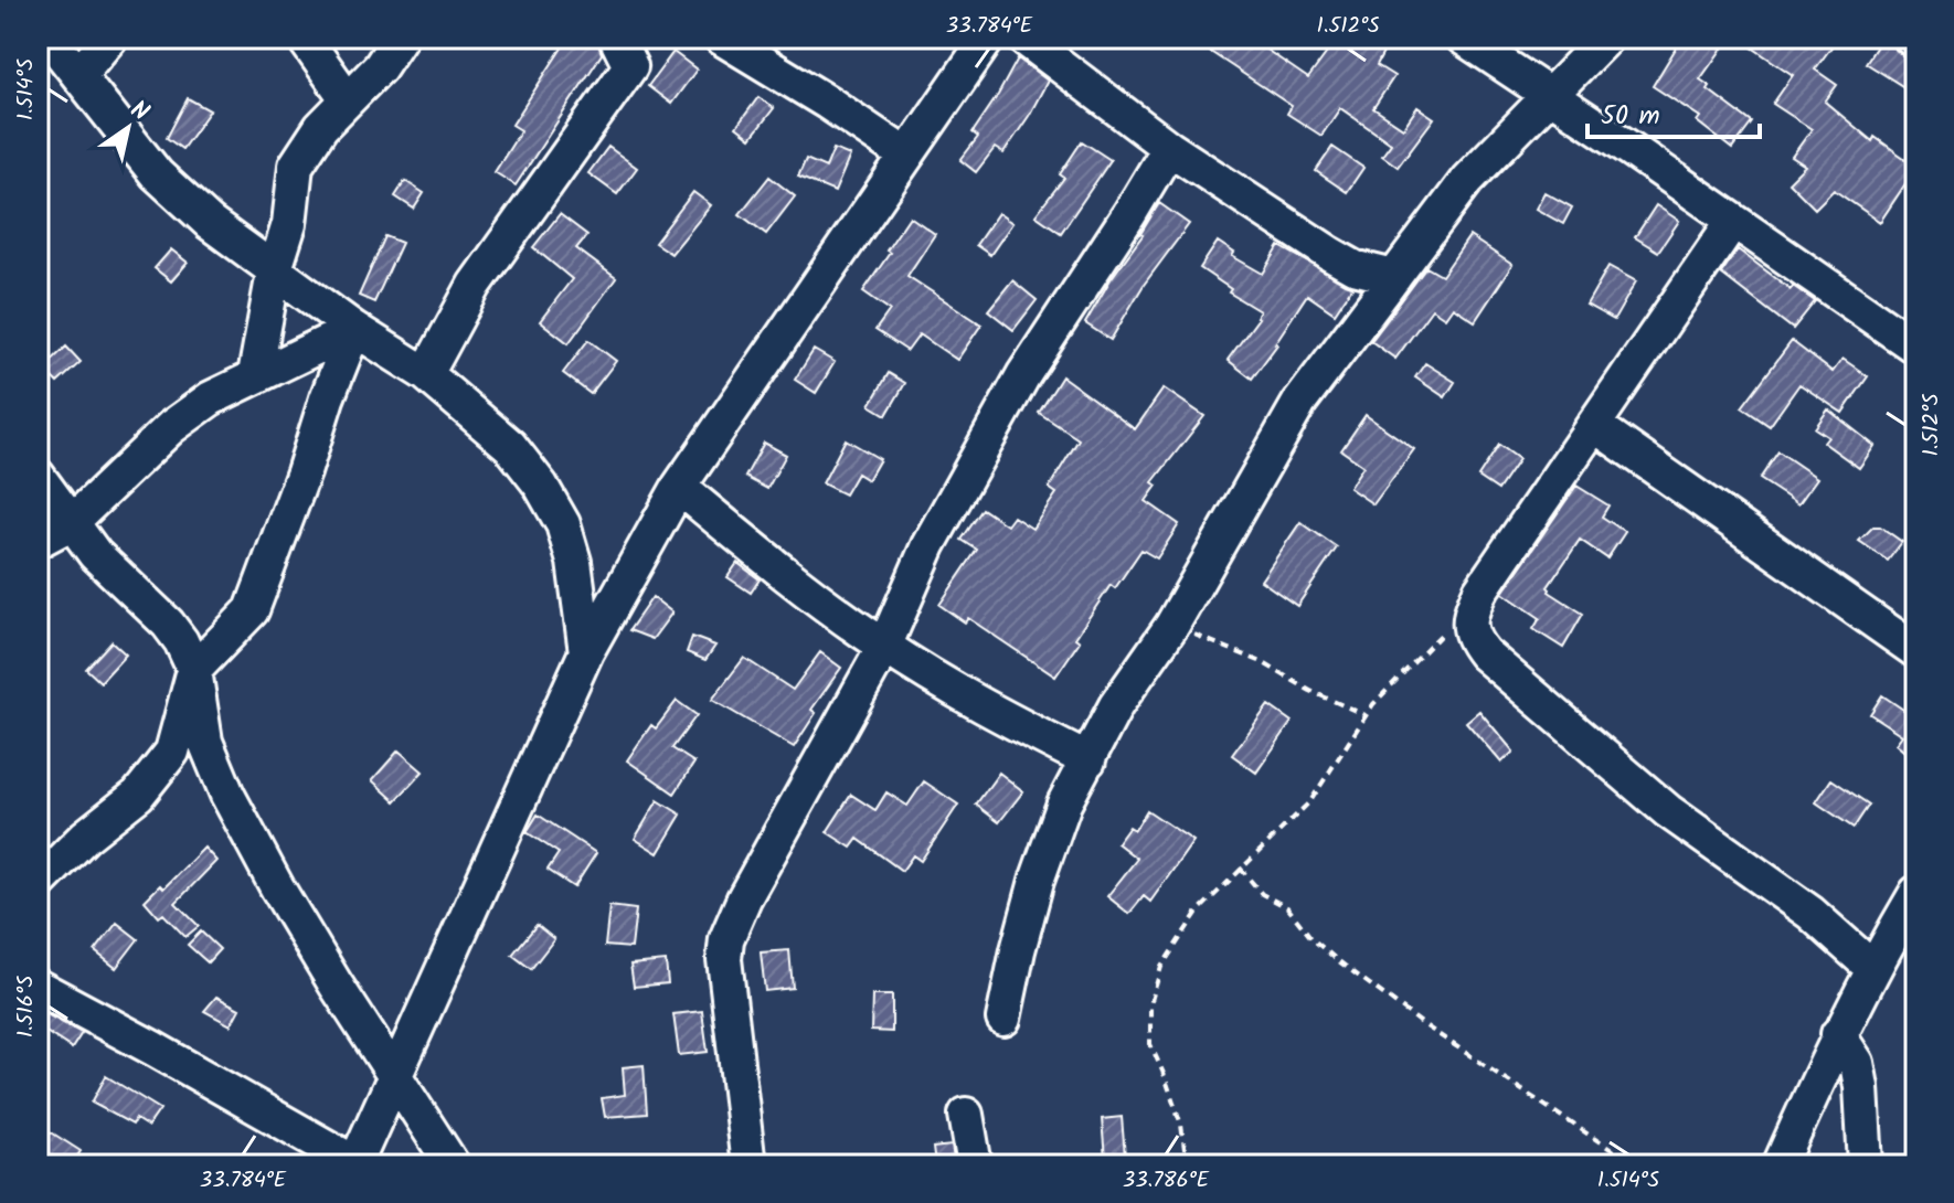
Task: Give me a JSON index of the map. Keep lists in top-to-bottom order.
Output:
{
  "scale_bar": "50 m",
  "north": "top right",
  "coordinates": [
    "33.784°E",
    "1.512°S",
    "1.514°S",
    "1.516°S",
    "33.786°E"
  ]
}
